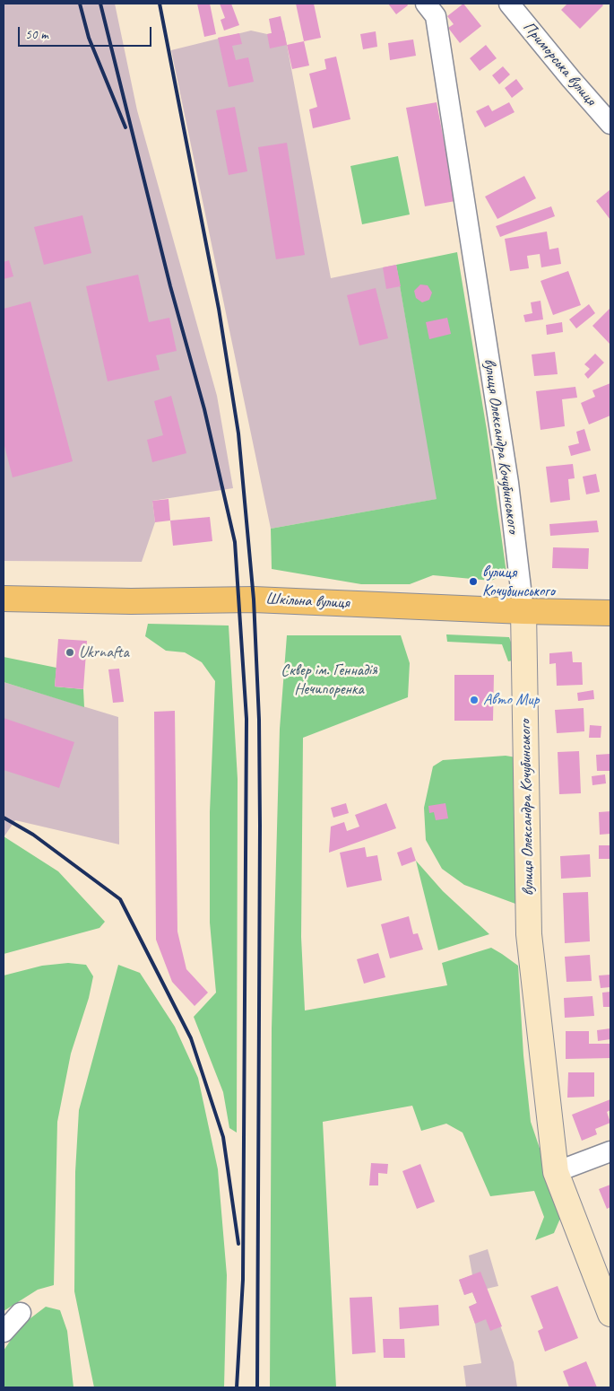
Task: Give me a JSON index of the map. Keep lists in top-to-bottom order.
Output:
{
  "streets": {
    "main road": ["Шкільна вулиця"],
    "street": ["Приморська вулиця", "вулиця Олександра Кочубинського"]
  },
  "crossings": [
    ["вулиця Олександра Кочубинського", "Шкільна вулиця"]
  ],
  "parks": ["Сквер ім. Геннадія Нечипоренка"],
  "places": ["вулиця Кочубинського", "Ukrnafta", "Авто Мир"],
  "scale_bar": "50 m"
}
